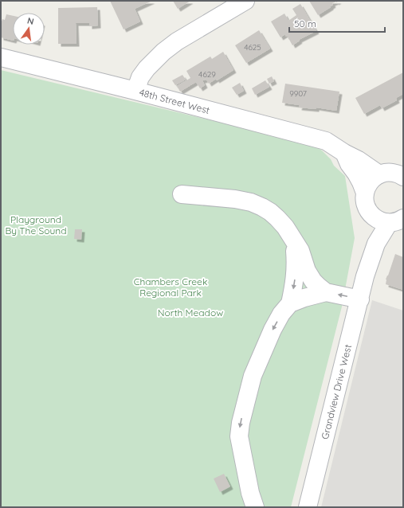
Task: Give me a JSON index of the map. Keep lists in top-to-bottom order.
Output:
{
  "streets": {
    "street": ["48th Street West", "Grandview Drive West"]
  },
  "parks": ["Playground By The Sound", "Chambers Creek Regional Park", "North Meadow"],
  "house_numbers": ["4625", "4629", "9907"],
  "scale_bar": "50 m",
  "north": "top"
}
